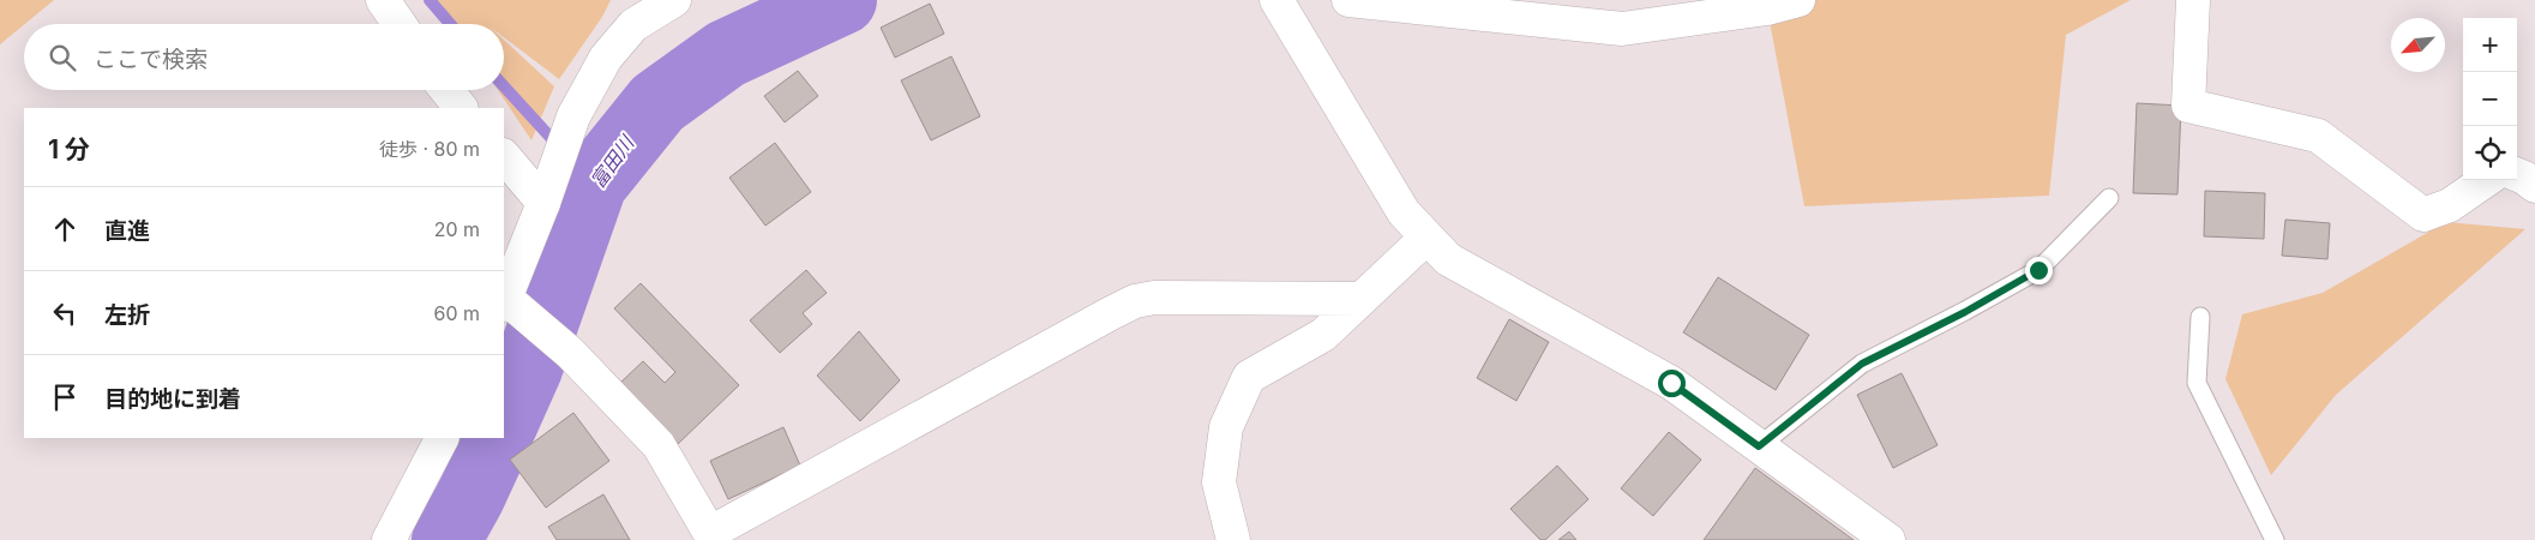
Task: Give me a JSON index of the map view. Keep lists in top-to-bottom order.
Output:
{
  "water": ["富田川"],
  "north": "bottom left",
  "page": {
    "map_buttons": ["+", "−"],
    "search": "ここで検索",
    "heading": ["1 分", "徒歩 · 80 m"],
    "list": [
      ["直進", "20 m"],
      ["左折", "60 m"],
      "目的地に到着"
    ]
  }
}
